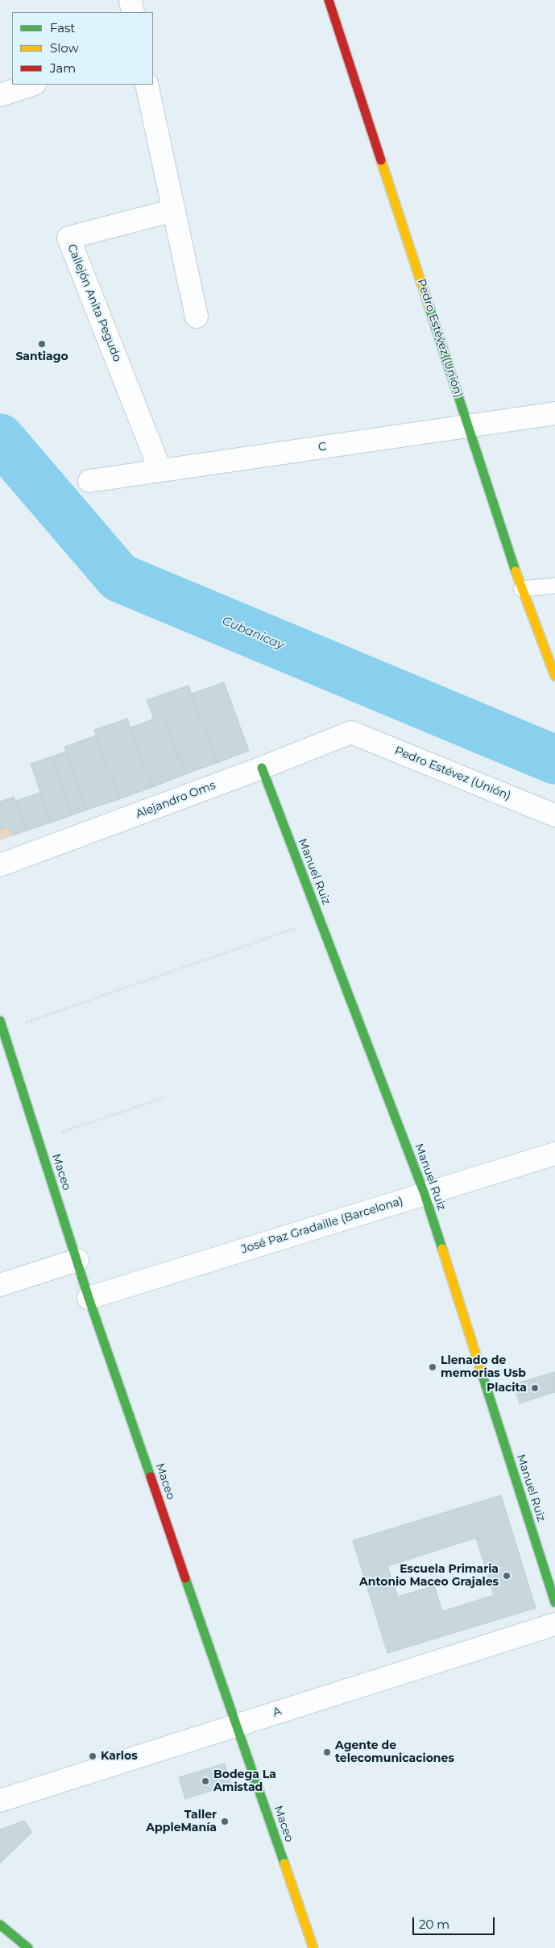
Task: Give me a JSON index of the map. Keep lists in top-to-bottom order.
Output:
{
  "streets": {
    "street": [
      "Callejón Anita Pegudo",
      "Pedro Estévez (Unión)",
      "C",
      "Alejandro Oms",
      "Manuel Ruiz",
      "Maceo",
      "José Paz Gradaille (Barcelona)",
      "A"
    ]
  },
  "crossings": [
    ["Callejón Anita Pegudo", "C"],
    ["Pedro Estévez (Unión)", "C"],
    ["Pedro Estévez (Unión)", "Alejandro Oms"],
    ["Alejandro Oms", "Manuel Ruiz"],
    ["Manuel Ruiz", "José Paz Gradaille (Barcelona)"],
    ["Maceo", "José Paz Gradaille (Barcelona)"],
    ["Maceo", "A"]
  ],
  "water": ["Cubanicay"],
  "places": [
    "Santiago",
    "Llenado de memorias Usb",
    "Placita",
    "Escuela Primaria Antonio Maceo Grajales",
    "Agente de telecomunicaciones",
    "Karlos",
    "Bodega La Amistad",
    "Taller AppleManía"
  ],
  "legend": ["Fast", "Slow", "Jam"],
  "scale_bar": "20 m"
}
